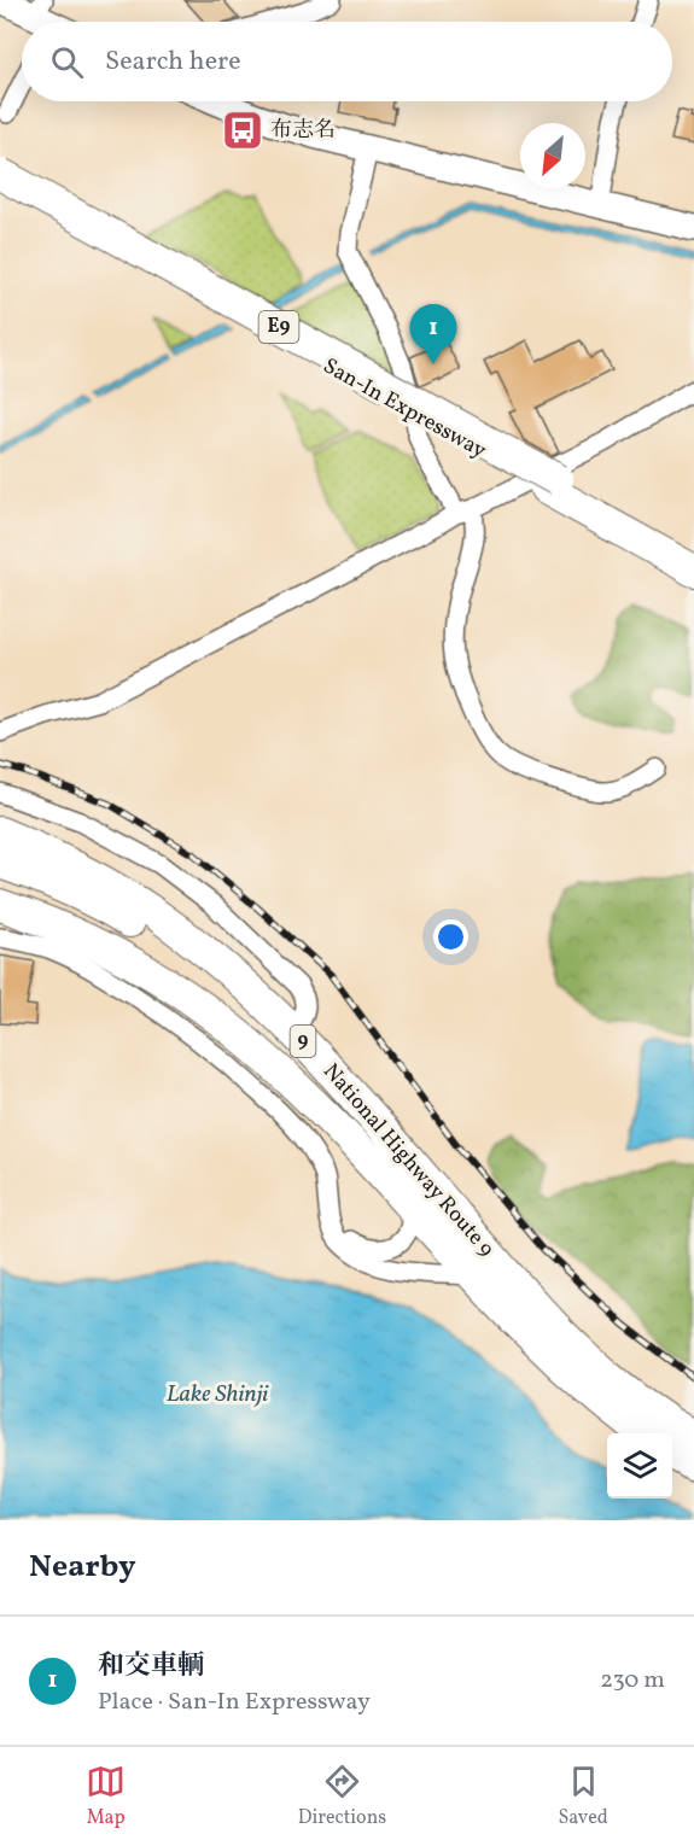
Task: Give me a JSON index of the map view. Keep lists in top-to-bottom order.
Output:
{
  "streets": {
    "highway": [
      "E9",
      "San-In Expressway",
      "9",
      "National Highway Route 9"
    ]
  },
  "water": ["Lake Shinji"],
  "places": {
    "bus stop": ["布志名"]
  },
  "north": "bottom left",
  "page": {
    "search": "Search here",
    "pins": "1",
    "heading": "Nearby",
    "list": [
      {
        "mark": "1",
        "name": "和交車輌",
        "note": "Place · San-In Expressway",
        "value": "230 m"
      }
    ],
    "nav": ["Map", "Directions", "Saved"]
  }
}
